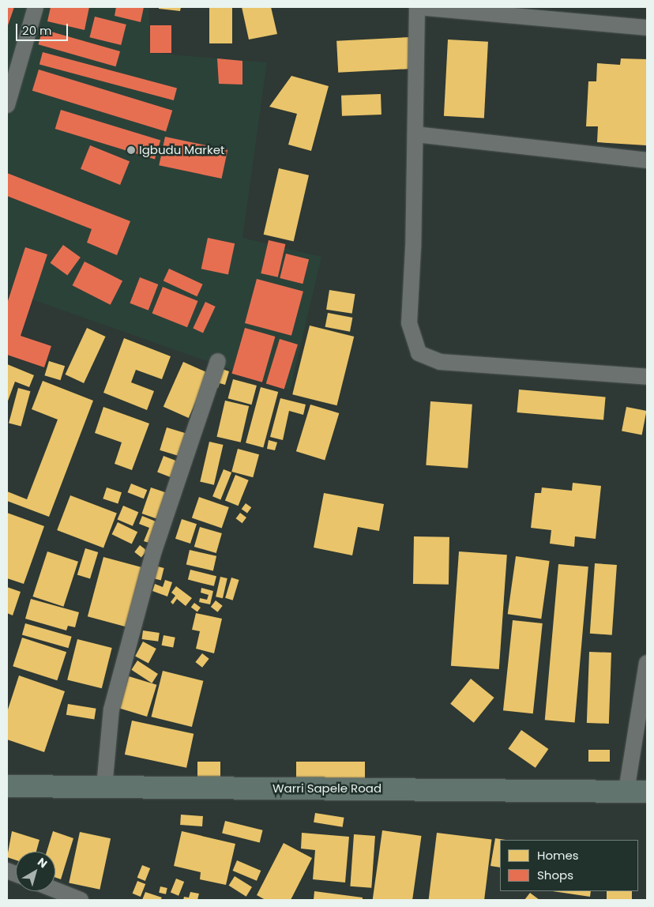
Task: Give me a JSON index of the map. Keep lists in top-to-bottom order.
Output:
{
  "streets": {
    "highway": ["Warri Sapele Road"]
  },
  "places": ["Igbudu Market"],
  "legend": ["Homes", "Shops"],
  "scale_bar": "20 m",
  "north": "top right"
}
